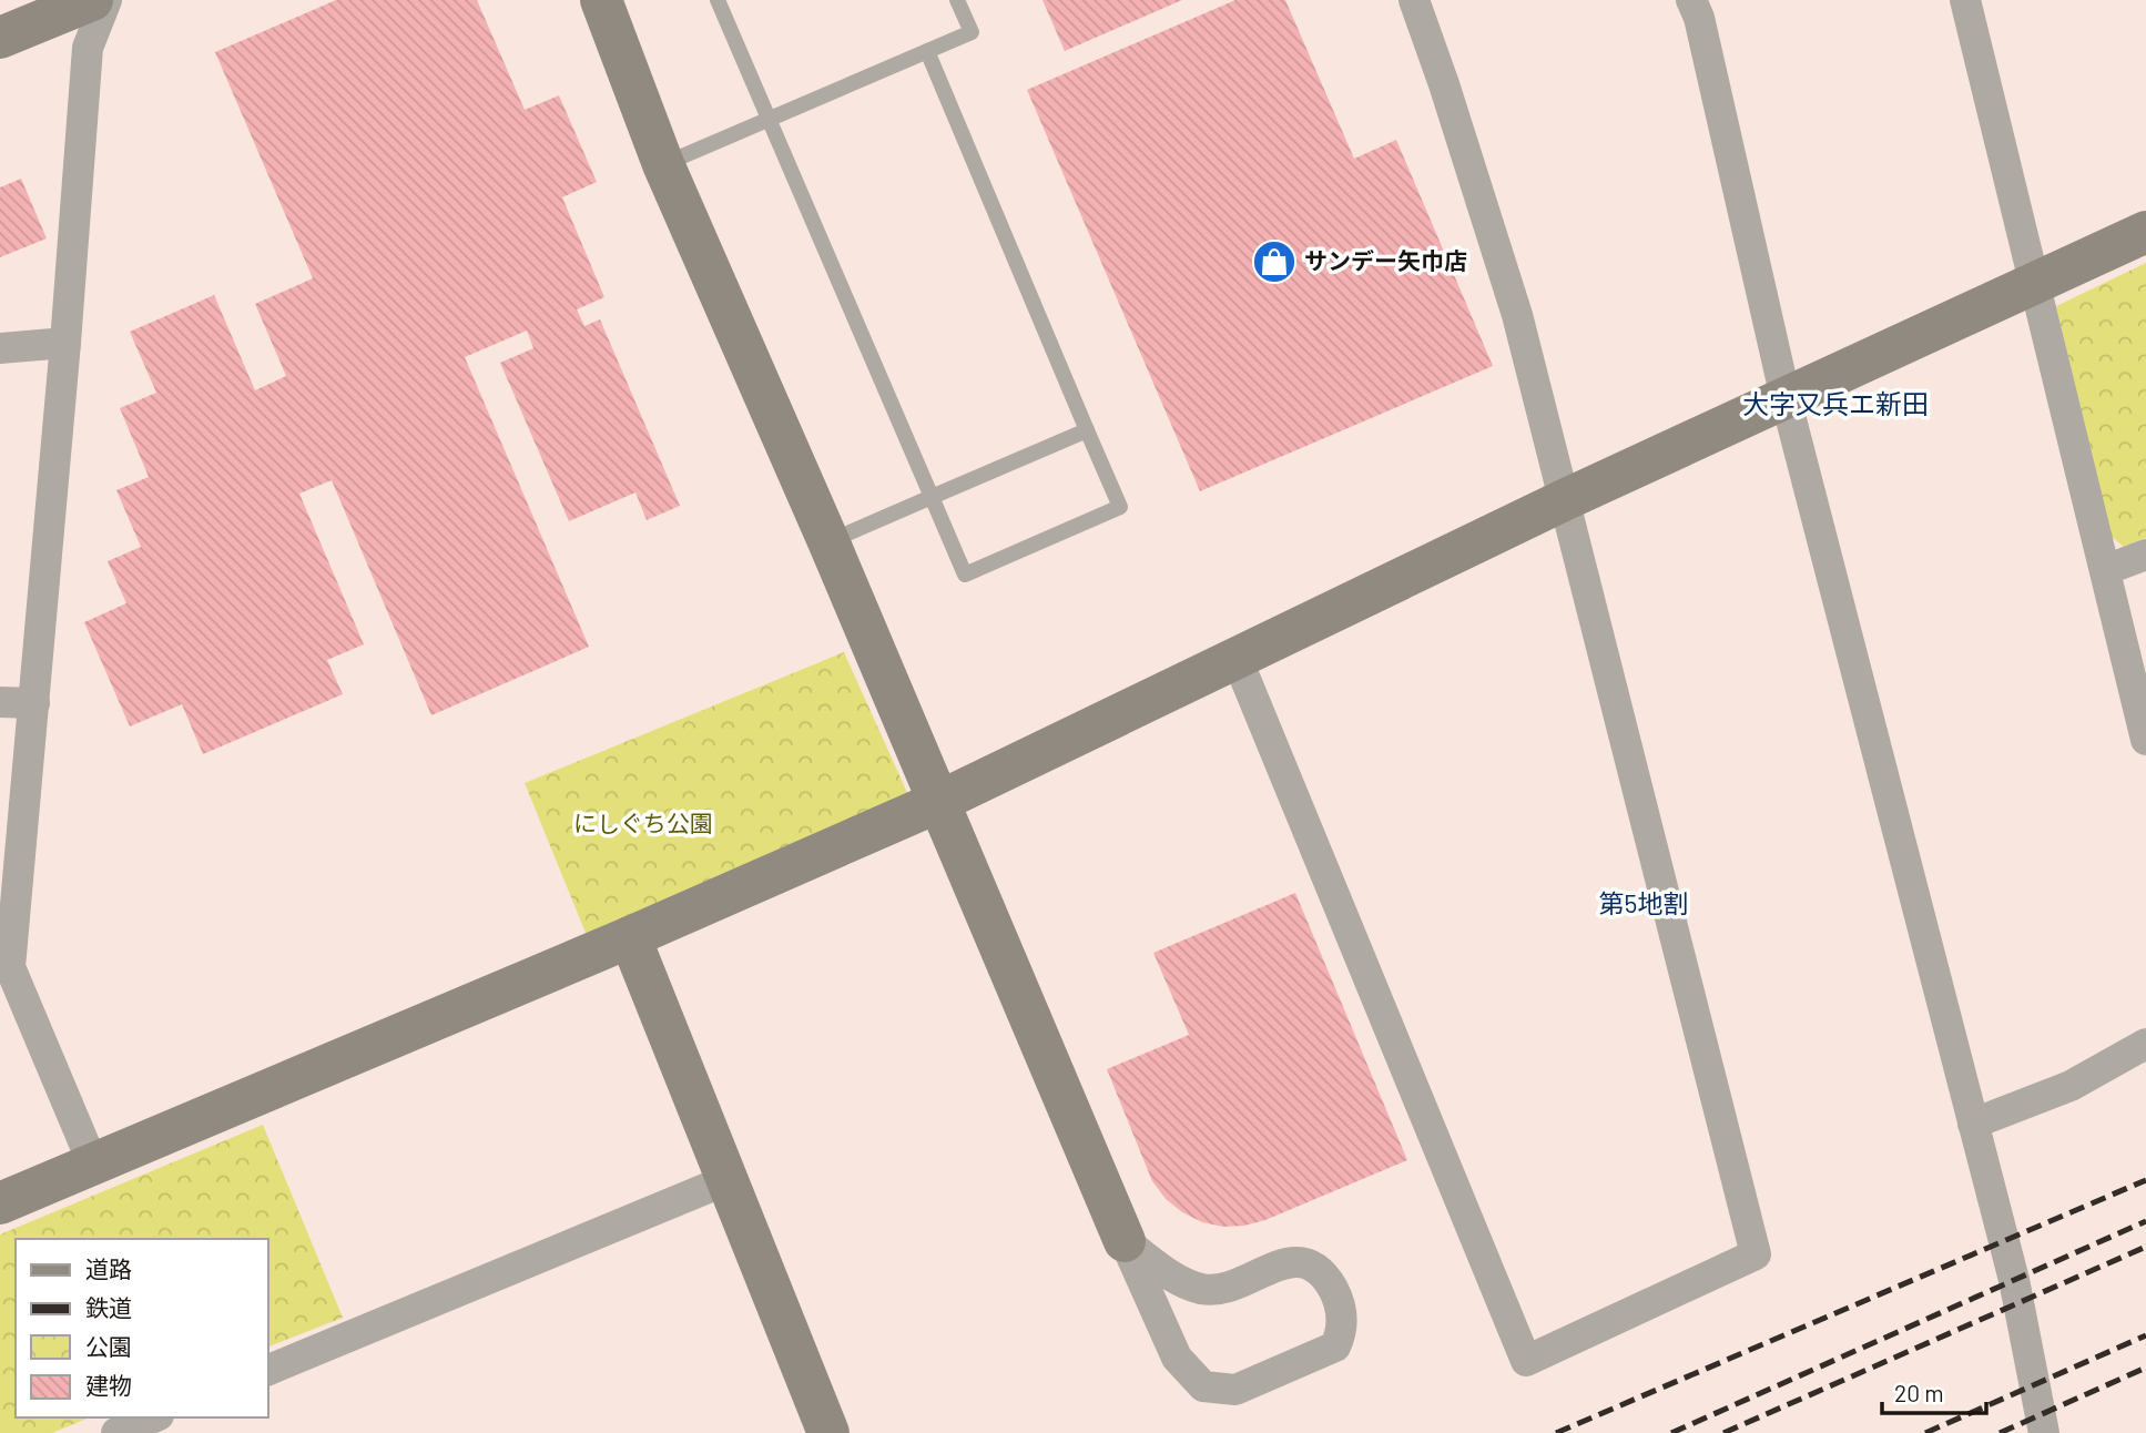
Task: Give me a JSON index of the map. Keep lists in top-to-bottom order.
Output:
{
  "districts": ["大字又兵エ新田", "第5地割"],
  "parks": ["にしぐち公園"],
  "places": {
    "shop": ["サンデー矢巾店"]
  },
  "legend": [
    "道路",
    "鉄道",
    "公園",
    "建物"
  ],
  "scale_bar": "20 m"
}
